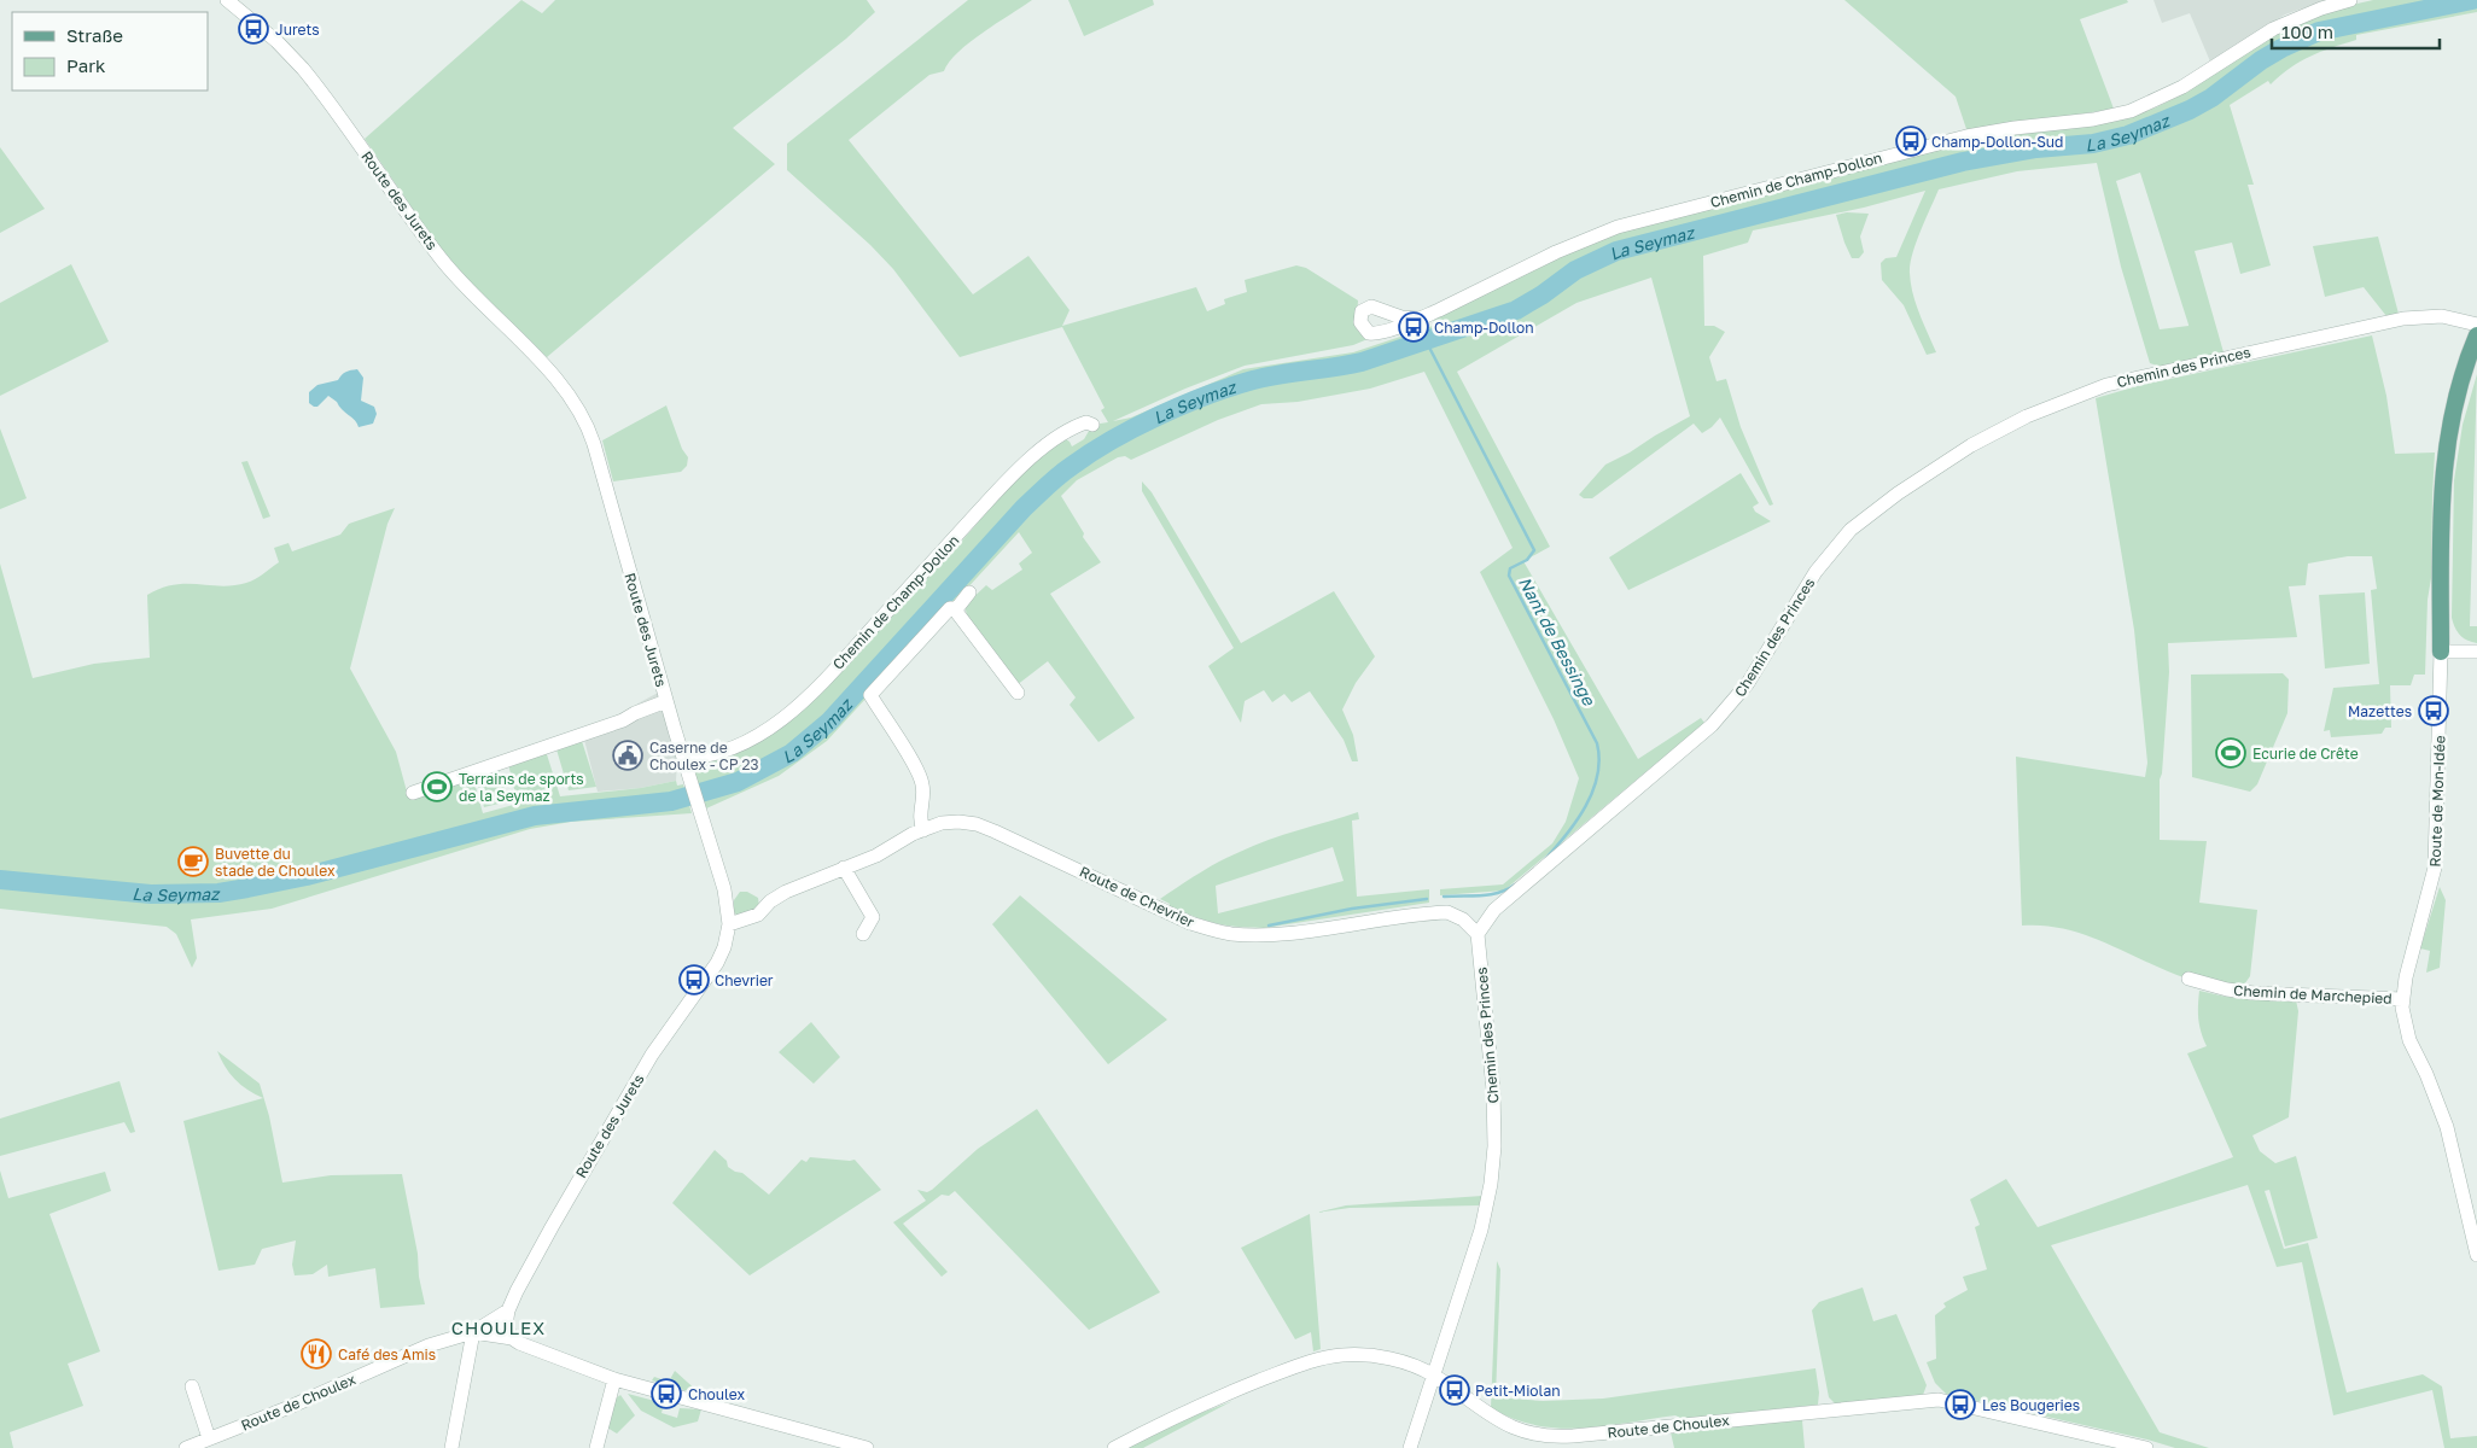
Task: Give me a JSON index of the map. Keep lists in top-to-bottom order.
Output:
{
  "streets": {
    "main road": ["Route de Mon-Idée"],
    "street": [
      "Chemin de Champ-Dollon",
      "Route des Jurets",
      "Chemin des Princes",
      "Route de Chevrier",
      "Chemin de Marchepied",
      "Route de Choulex"
    ]
  },
  "crossings": [
    ["Chemin de Champ-Dollon", "Route des Jurets"],
    ["Route des Jurets", "Route de Chevrier"],
    ["Route des Jurets", "Route de Choulex"],
    ["Chemin des Princes", "Route de Chevrier"],
    ["Chemin des Princes", "Route de Choulex"],
    ["Route de Mon-Idée", "Chemin de Marchepied"]
  ],
  "districts": ["CHOULEX"],
  "water": ["La Seymaz", "Nant de Bessinge"],
  "places": {
    "bus stop": [
      "Jurets",
      "Champ-Dollon-Sud",
      "Champ-Dollon",
      "Mazettes",
      "Chevrier",
      "Petit-Miolan",
      "Choulex",
      "Les Bougeries"
    ],
    "sports": ["Ecurie de Crête", "Terrains de sports de la Seymaz"],
    "public building": ["Caserne de Choulex - CP 23"],
    "cafe": ["Buvette du stade de Choulex"],
    "restaurant": ["Café des Amis"]
  },
  "legend": ["Straße", "Park"],
  "scale_bar": "100 m"
}
